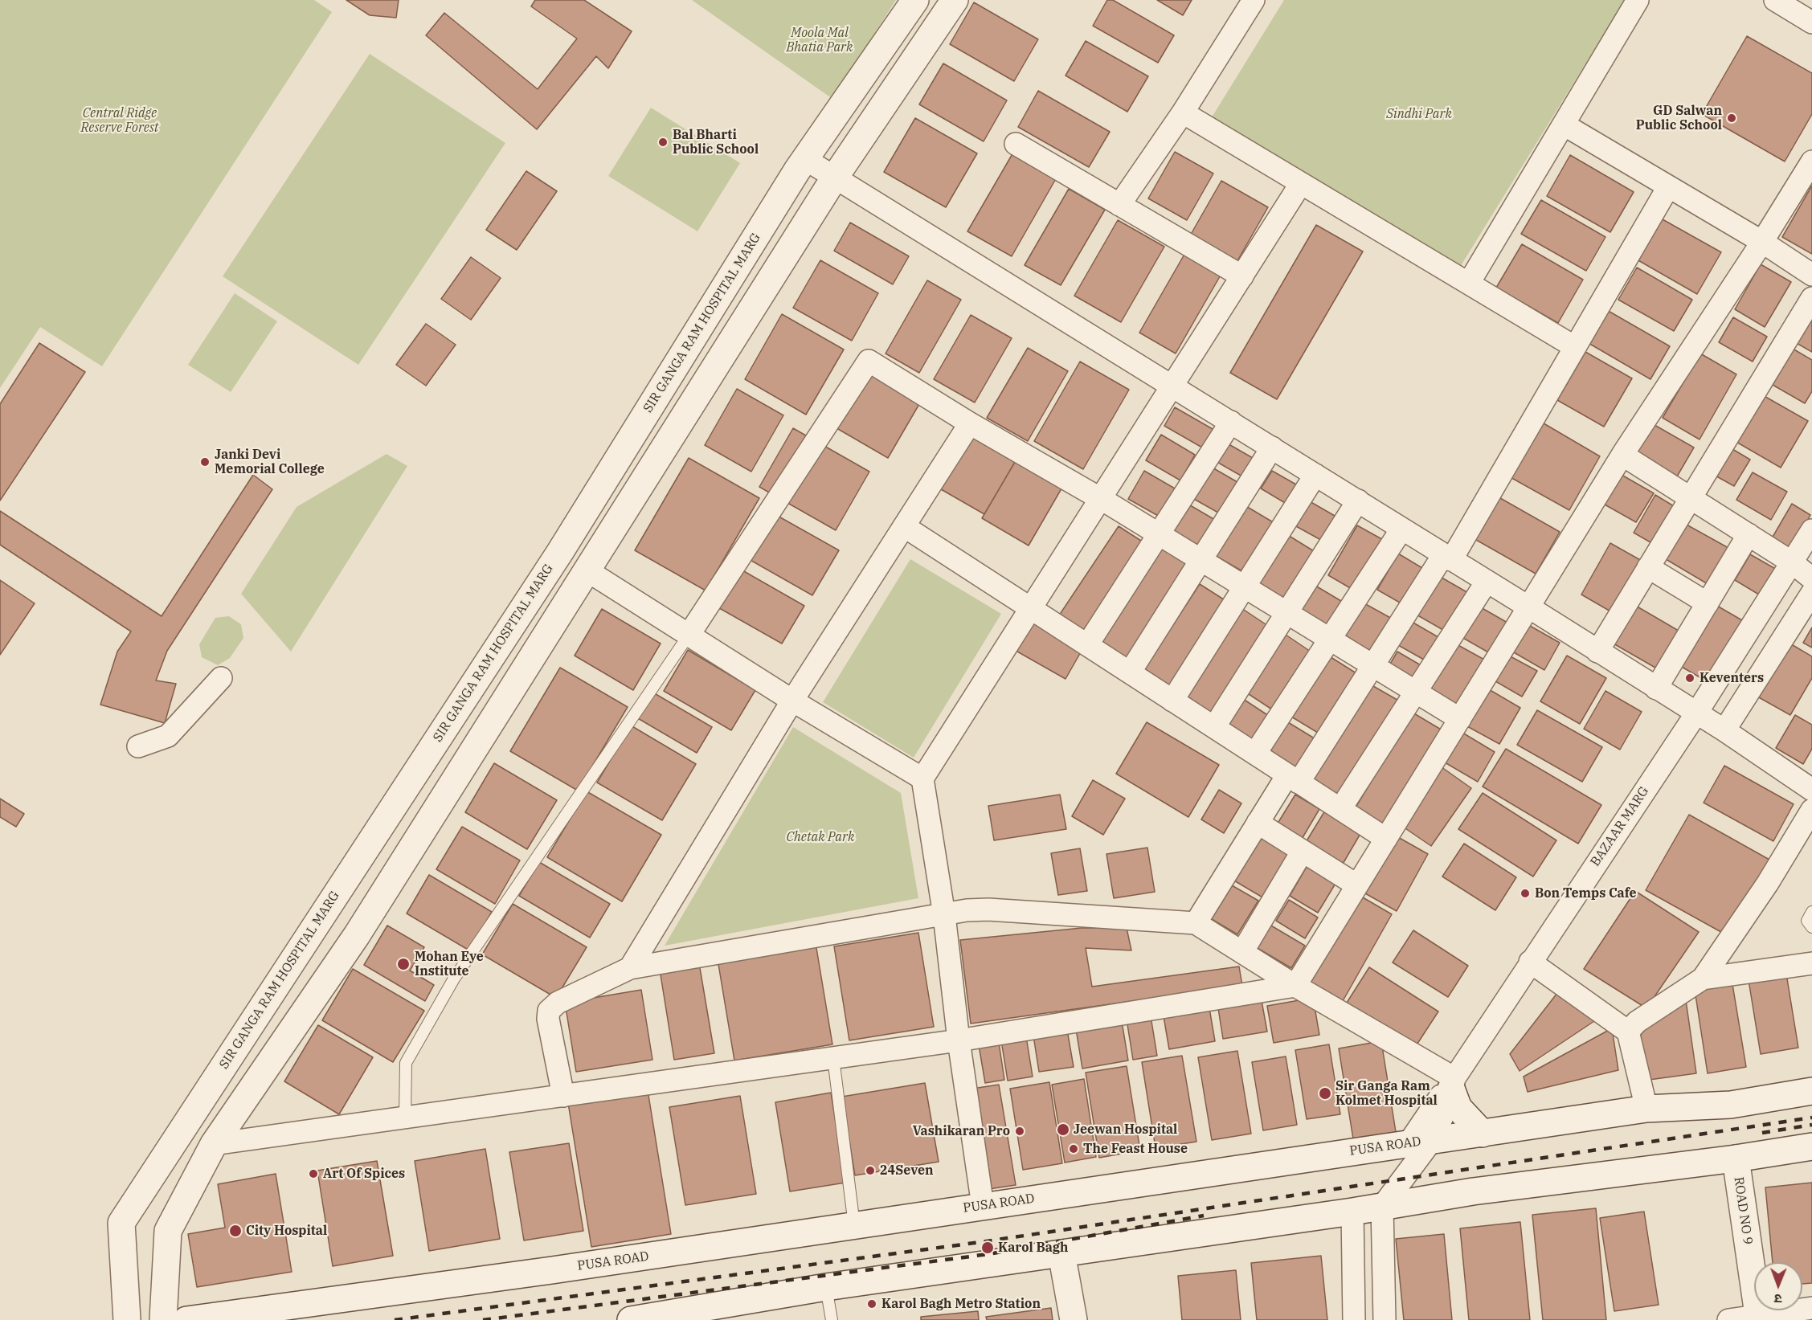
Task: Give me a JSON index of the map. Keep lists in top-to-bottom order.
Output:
{
  "streets": {
    "street": [
      "SIR GANGA RAM HOSPITAL MARG",
      "BAZAAR MARG",
      "PUSA ROAD",
      "ROAD NO 9"
    ]
  },
  "crossings": [
    ["BAZAAR MARG", "PUSA ROAD"]
  ],
  "parks": [
    "Moola Mal Bhatia Park",
    "Central Ridge Reserve Forest",
    "Sindhi Park",
    "Chetak Park"
  ],
  "places": [
    "GD Salwan Public School",
    "Bal Bharti Public School",
    "Janki Devi Memorial College",
    "Keventers",
    "Bon Temps Cafe",
    "Mohan Eye Institute",
    "Sir Ganga Ram Kolmet Hospital",
    "Jeewan Hospital",
    "Vashikaran Pro",
    "The Feast House",
    "24Seven",
    "Art Of Spices",
    "City Hospital",
    "Karol Bagh",
    "Karol Bagh Metro Station"
  ],
  "north": "bottom"
}
